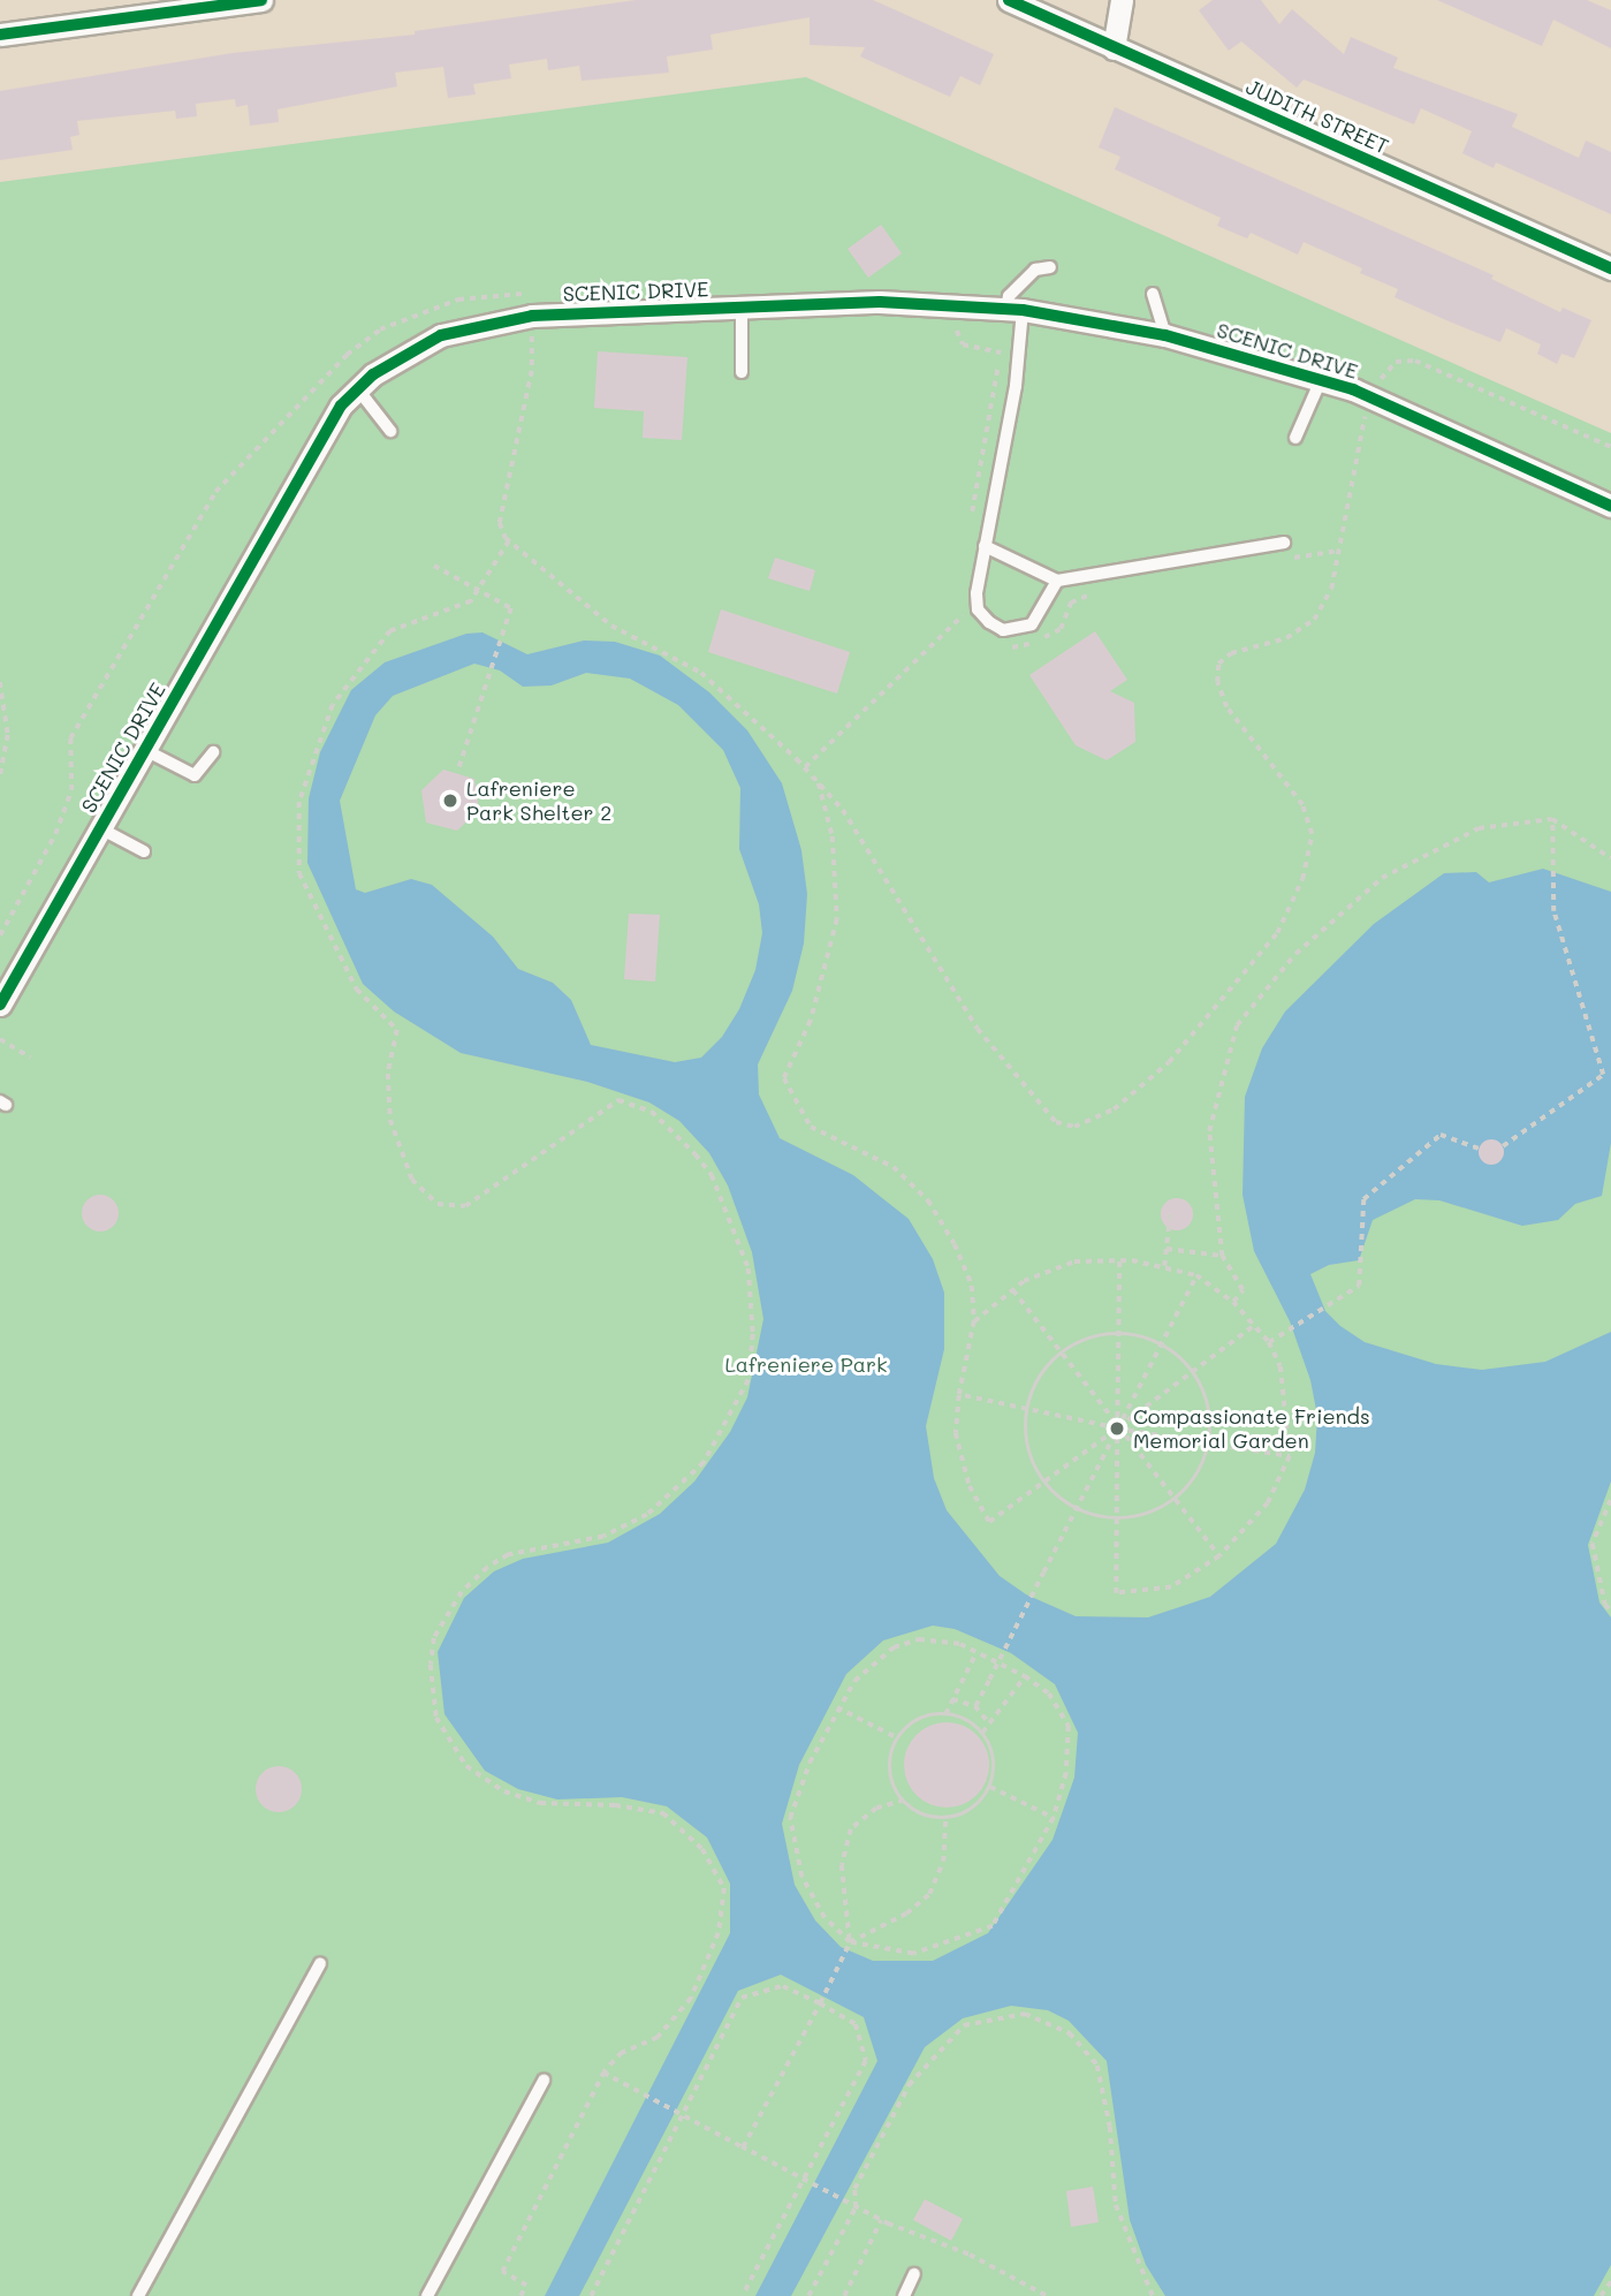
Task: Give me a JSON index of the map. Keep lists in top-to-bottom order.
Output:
{
  "streets": {
    "street": ["JUDITH STREET", "SCENIC DRIVE"]
  },
  "parks": ["Lafreniere Park"],
  "places": ["Lafreniere Park Shelter 2", "Compassionate Friends Memorial Garden"]
}
